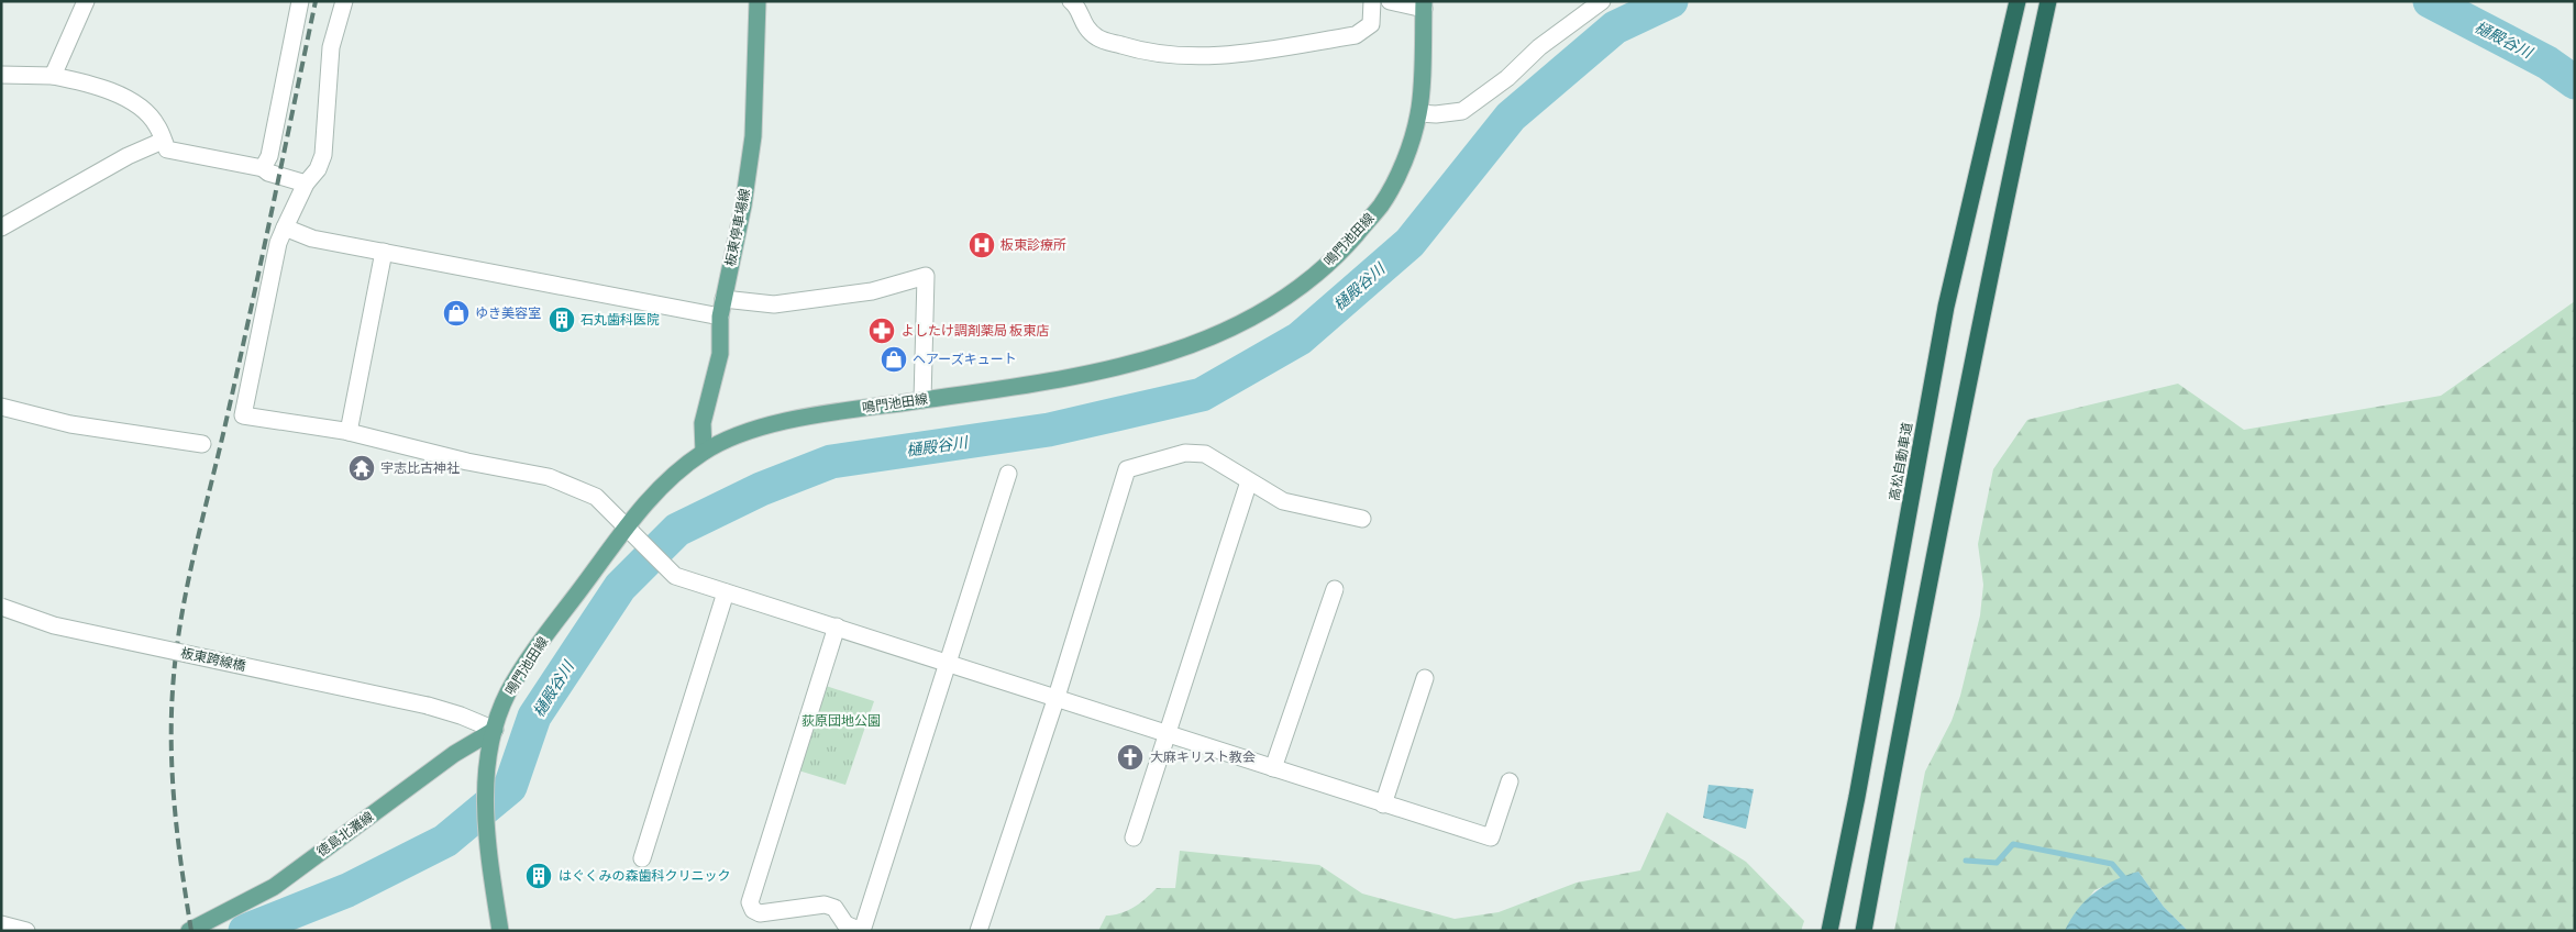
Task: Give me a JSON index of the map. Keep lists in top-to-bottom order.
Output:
{
  "streets": {
    "highway": ["高松自動車道"],
    "main road": ["板東停車場線", "鳴門池田線", "徳島北灘線"],
    "street": ["板東跨線橋"]
  },
  "crossings": [
    ["板東停車場線", "鳴門池田線"],
    ["鳴門池田線", "板東跨線橋"],
    ["鳴門池田線", "徳島北灘線"],
    ["板東跨線橋", "徳島北灘線"]
  ],
  "water": ["樋殿谷川"],
  "parks": ["荻原団地公園"],
  "places": {
    "hospital": ["板東診療所"],
    "shop": ["ゆき美容室", "ヘアーズキュート"],
    "building": ["石丸歯科医院", "はぐくみの森歯科クリニック"],
    "pharmacy": ["よしたけ調剤薬局 板東店"],
    "temple": ["宇志比古神社"],
    "church": ["大麻キリスト教会"]
  }
}
